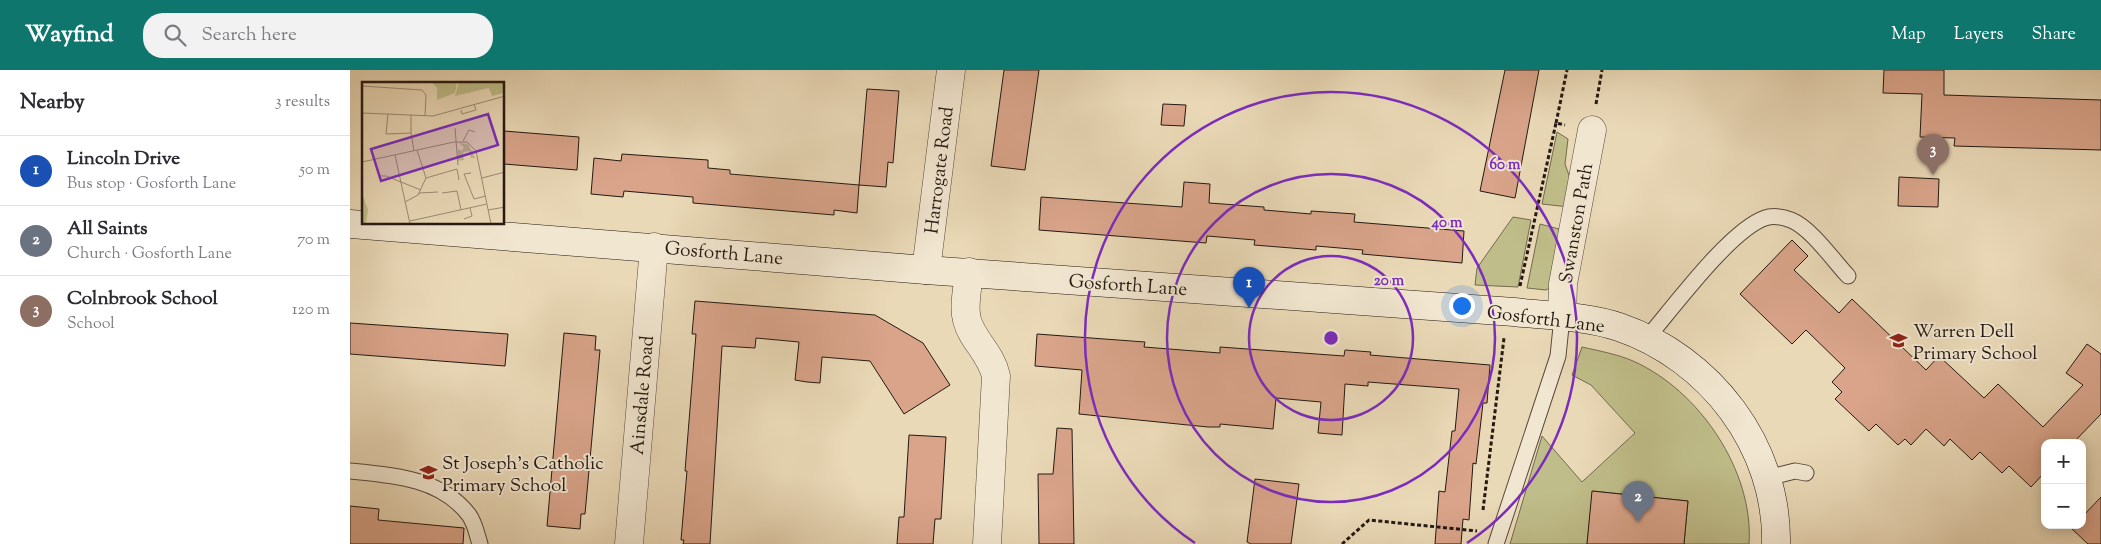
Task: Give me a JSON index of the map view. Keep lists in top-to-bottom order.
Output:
{
  "streets": {
    "street": [
      "Harrogate Road",
      "Swanston Path",
      "Gosforth Lane",
      "Ainsdale Road"
    ]
  },
  "crossings": [
    ["Harrogate Road", "Gosforth Lane"],
    ["Swanston Path", "Gosforth Lane"],
    ["Gosforth Lane", "Ainsdale Road"]
  ],
  "places": {
    "school or university": ["Warren Dell Primary School", "St Joseph's Catholic Primary School"]
  },
  "page": {
    "header": "Wayfind",
    "search": "Search here",
    "nav": ["Map", "Layers", "Share"],
    "heading": ["Nearby", "3 results"],
    "pins": ["3", "1", "2"],
    "list": [
      {
        "mark": "1",
        "name": "Lincoln Drive",
        "note": "Bus stop · Gosforth Lane",
        "value": "50 m"
      },
      {
        "mark": "2",
        "name": "All Saints",
        "note": "Church · Gosforth Lane",
        "value": "70 m"
      },
      {
        "mark": "3",
        "name": "Colnbrook School",
        "note": "School",
        "value": "120 m"
      }
    ],
    "map_buttons": ["+", "−"]
  },
  "rings": ["60 m", "40 m", "20 m"]
}
